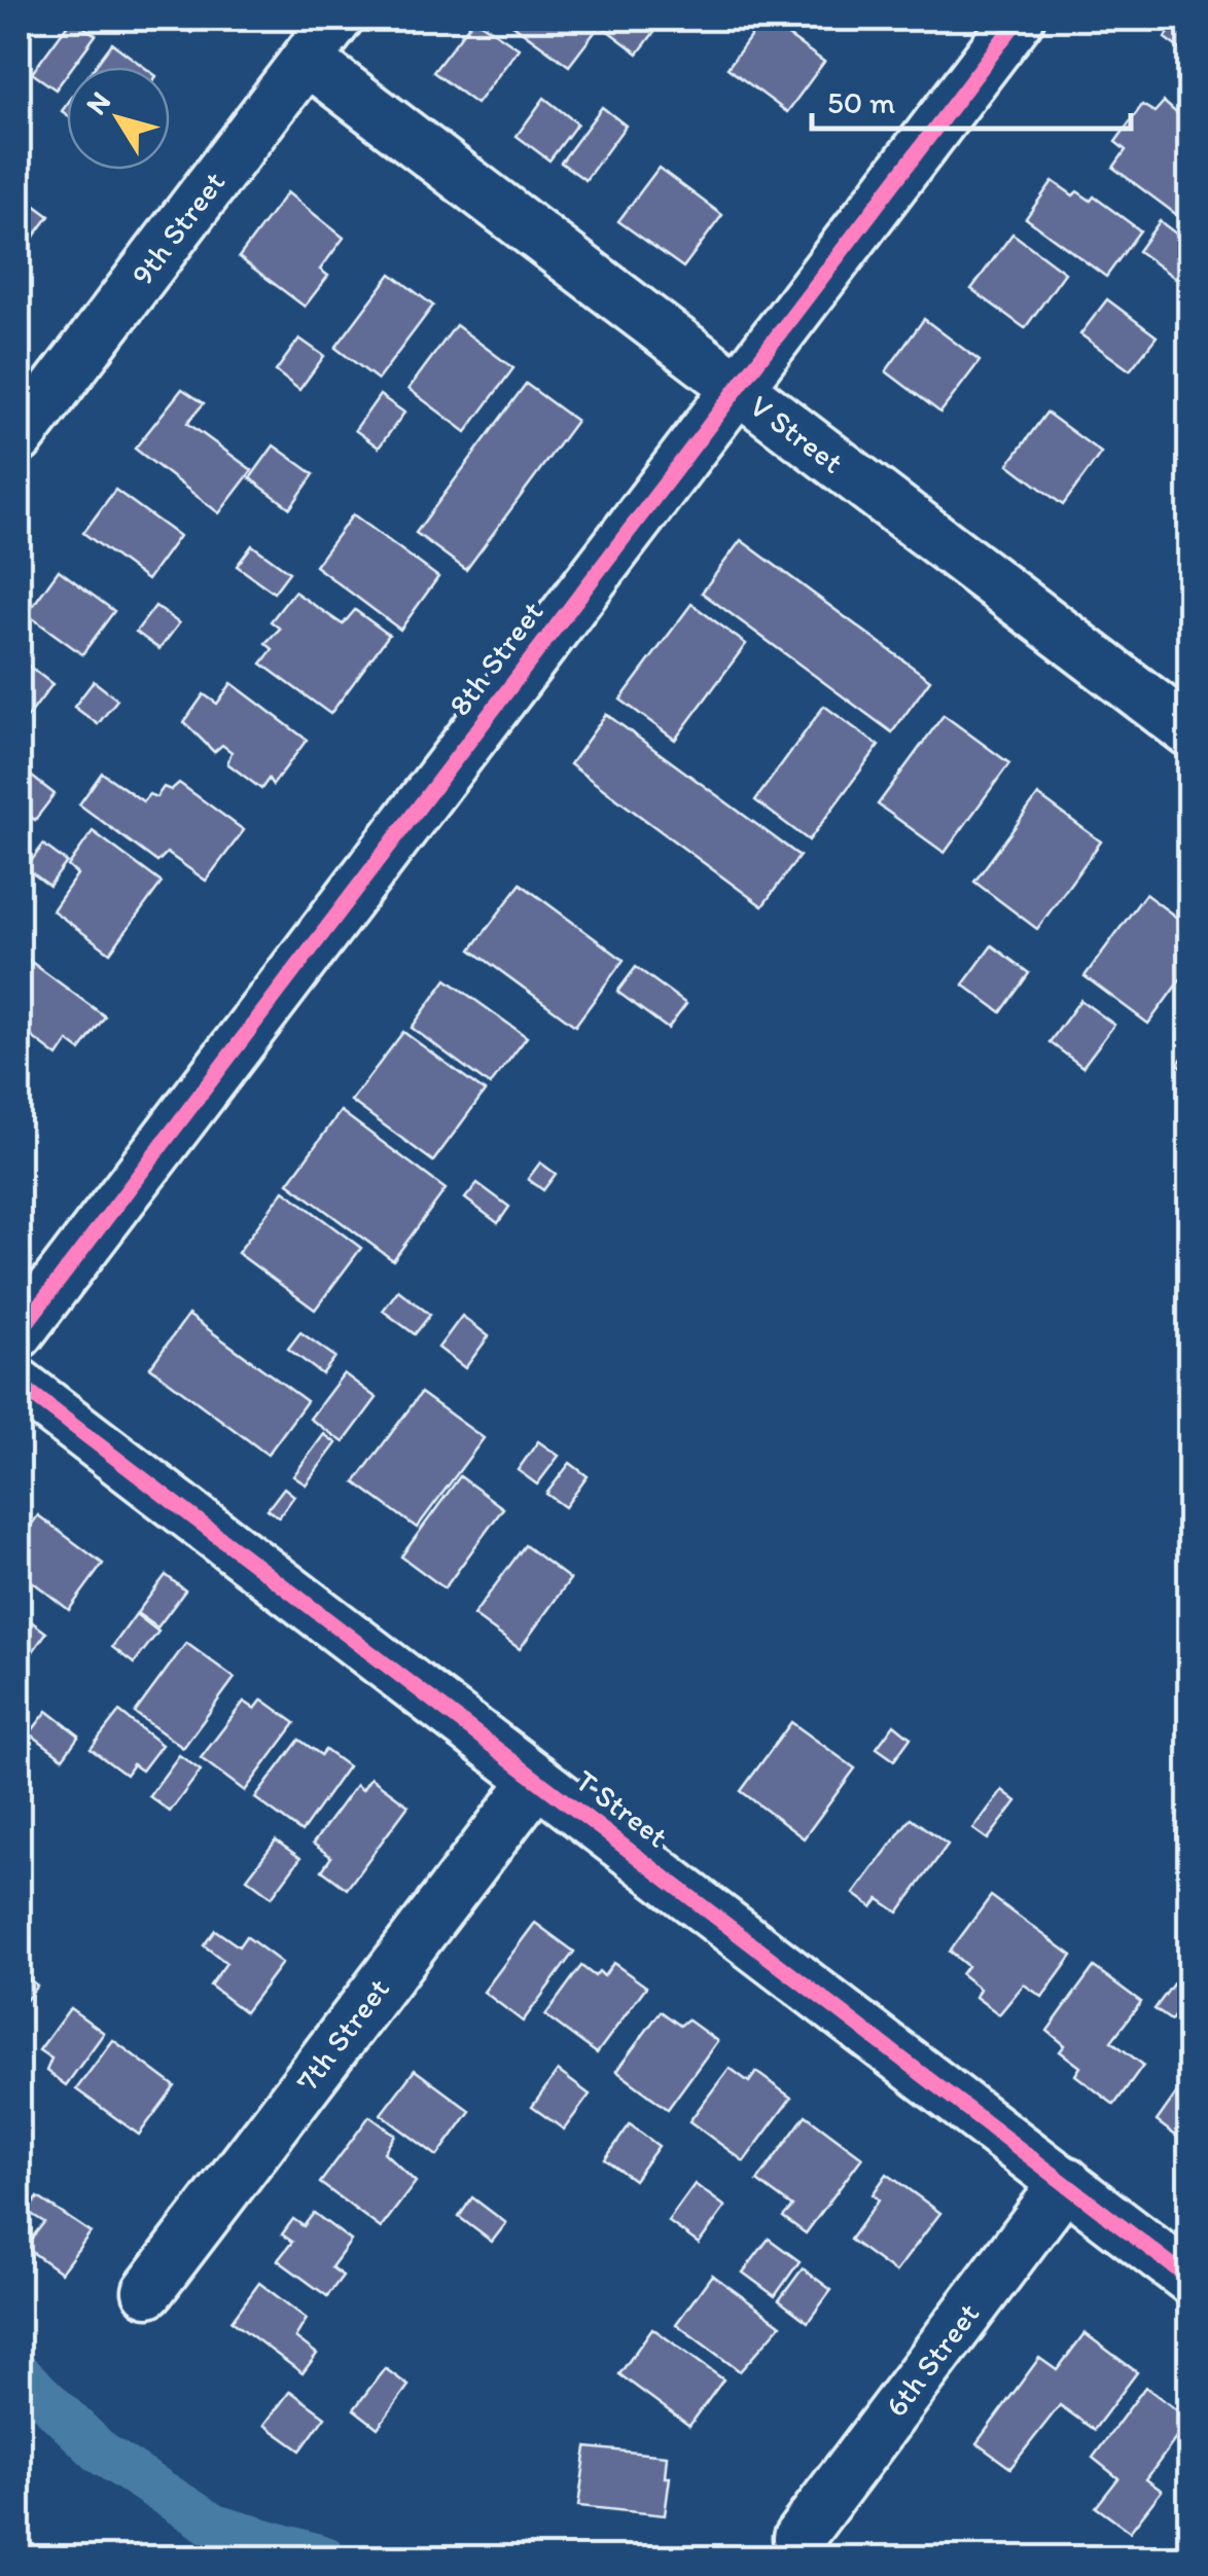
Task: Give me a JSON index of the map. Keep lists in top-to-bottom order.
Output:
{
  "streets": {
    "street": [
      "9th Street",
      "V Street",
      "8th Street",
      "T Street",
      "7th Street",
      "6th Street"
    ]
  },
  "crossings": [
    ["9th Street", "V Street"],
    ["V Street", "8th Street"],
    ["T Street", "7th Street"],
    ["T Street", "6th Street"]
  ],
  "scale_bar": "50 m",
  "north": "top left"
}
